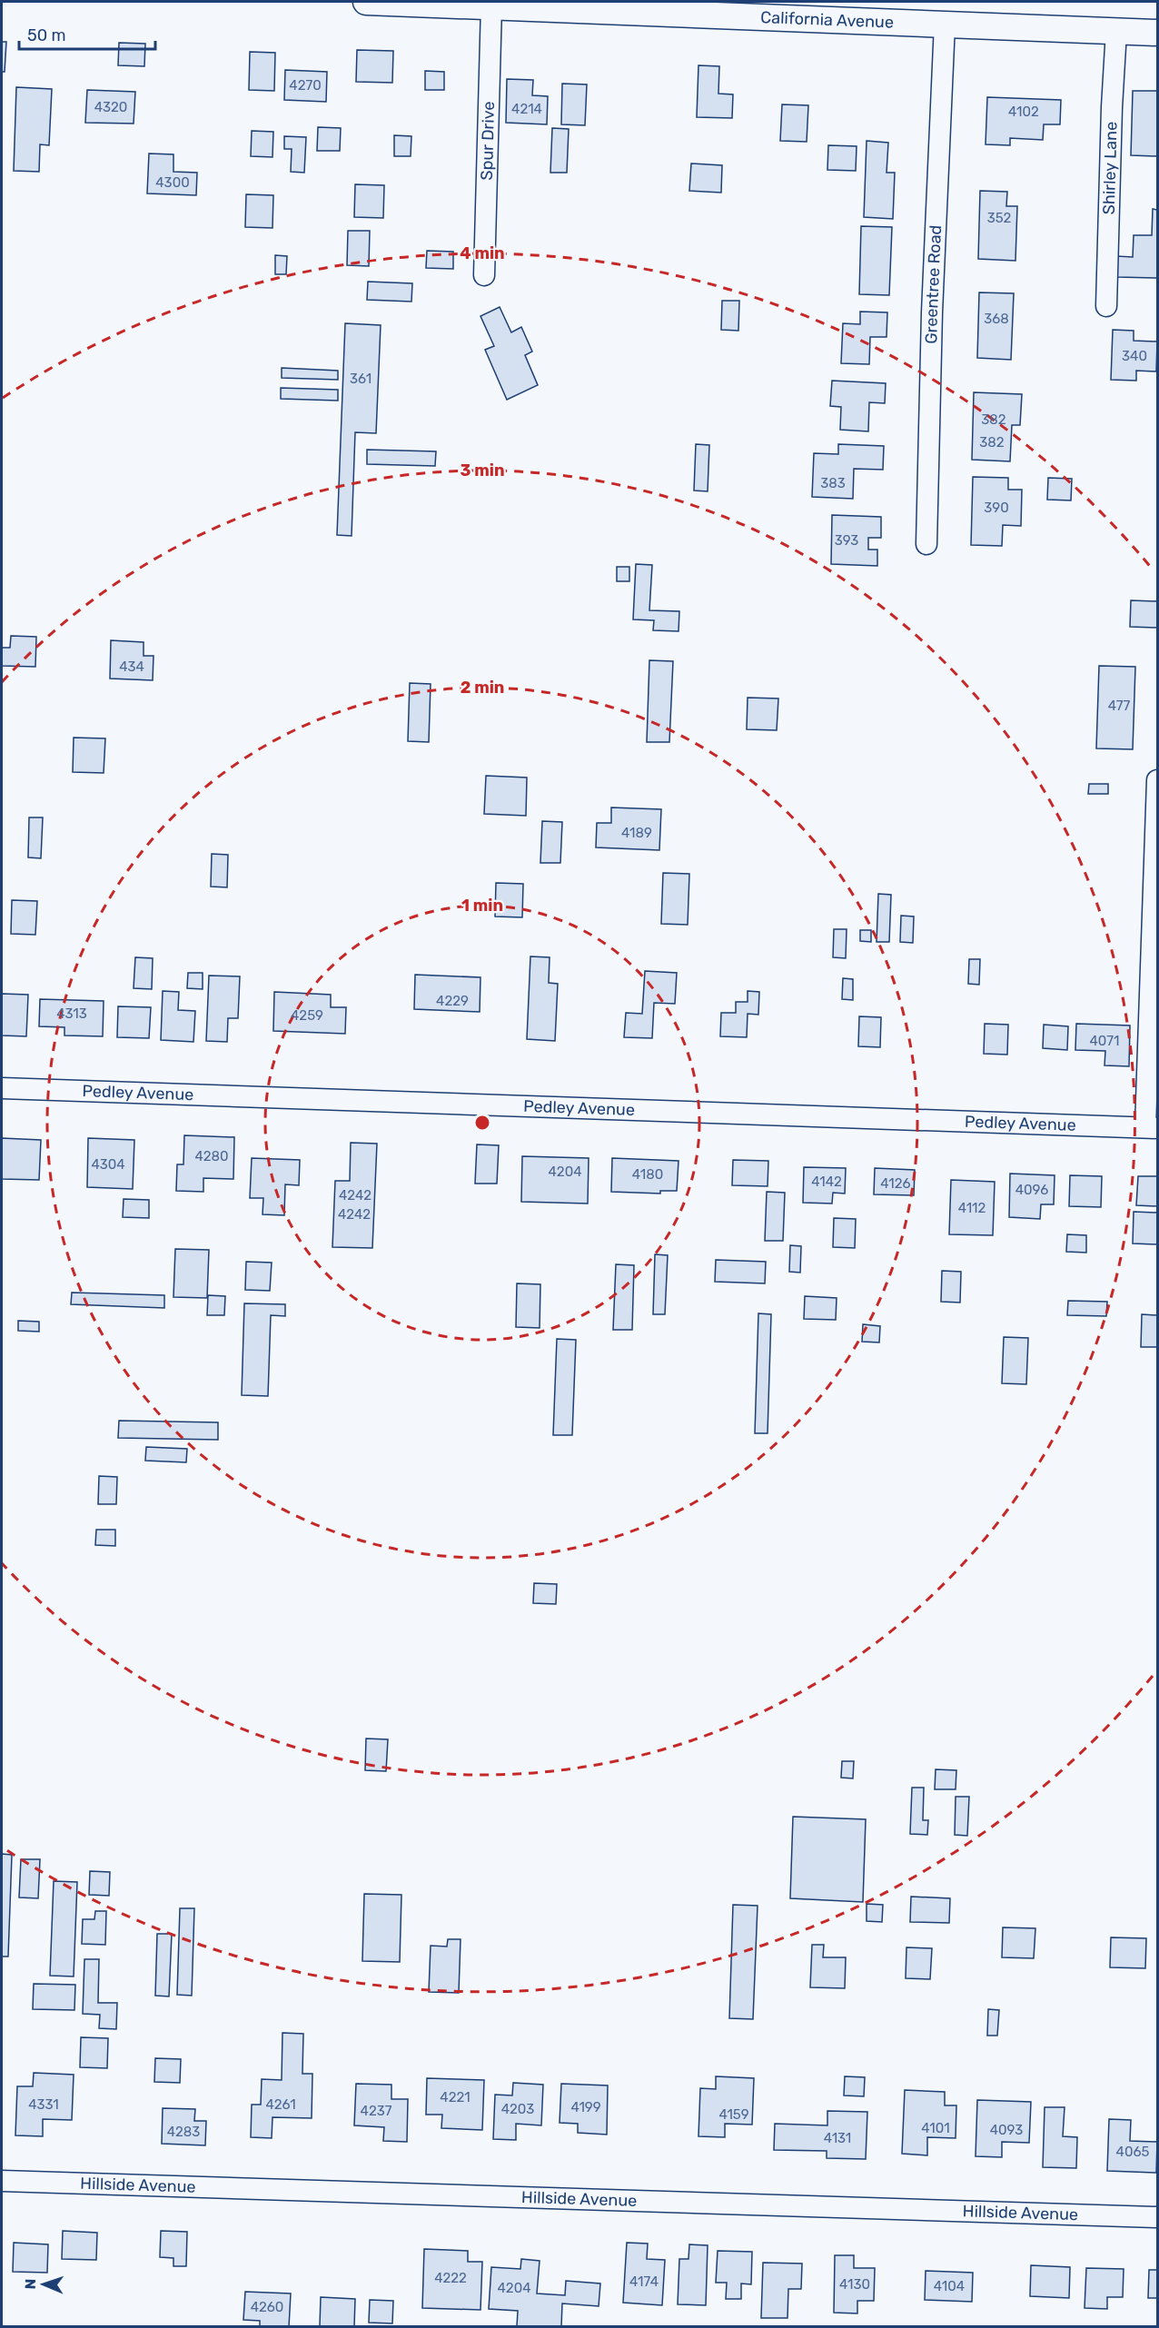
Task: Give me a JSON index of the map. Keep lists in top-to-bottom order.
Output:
{
  "streets": {
    "main road": ["California Avenue"],
    "street": [
      "Spur Drive",
      "Shirley Lane",
      "Greentree Road",
      "Pedley Avenue",
      "Hillside Avenue"
    ]
  },
  "crossings": [
    ["California Avenue", "Spur Drive"],
    ["California Avenue", "Shirley Lane"],
    ["California Avenue", "Greentree Road"]
  ],
  "house_numbers": [
    "4270",
    "4320",
    "4214",
    "4102",
    "4300",
    "352",
    "368",
    "340",
    "361",
    "382",
    "382",
    "383",
    "390",
    "393",
    "434",
    "477",
    "4189",
    "4229",
    "4313",
    "4259",
    "4071",
    "4280",
    "4304",
    "4204",
    "4180",
    "4142",
    "4126",
    "4096",
    "4242",
    "4112",
    "4242",
    "4221",
    "4331",
    "4261",
    "4199",
    "4203",
    "4237",
    "4159",
    "4101",
    "4093",
    "4283",
    "4131",
    "4065",
    "4222",
    "4174",
    "4130",
    "4104",
    "4204",
    "4260"
  ],
  "scale_bar": "50 m",
  "north": "left",
  "rings": [
    "4 min",
    "3 min",
    "2 min",
    "1 min"
  ]
}
